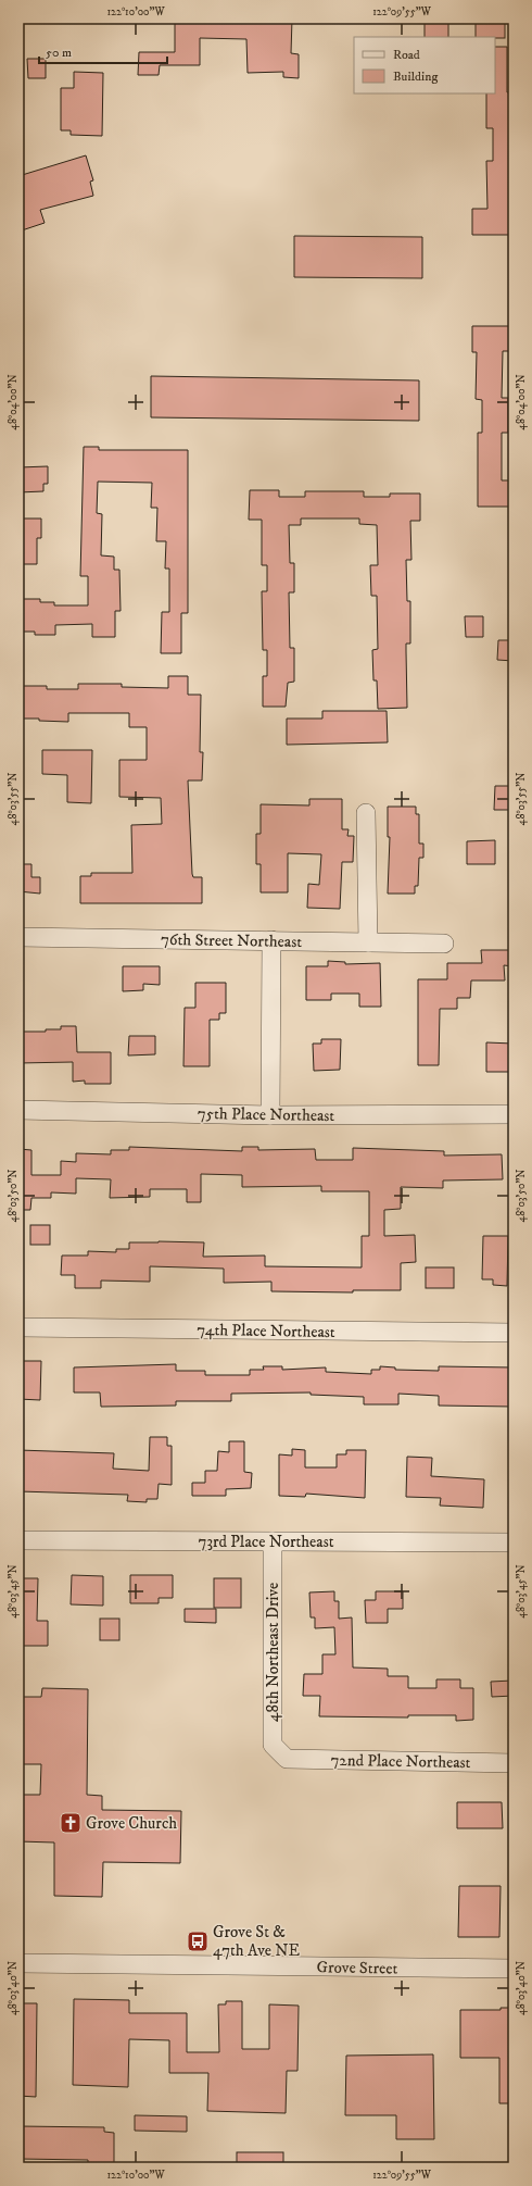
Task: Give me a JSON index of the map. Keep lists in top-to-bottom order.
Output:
{
  "streets": {
    "street": [
      "76th Street Northeast",
      "75th Place Northeast",
      "74th Place Northeast",
      "73rd Place Northeast",
      "48th Northeast Drive",
      "72nd Place Northeast",
      "Grove Street"
    ]
  },
  "crossings": [
    ["73rd Place Northeast", "48th Northeast Drive"],
    ["48th Northeast Drive", "72nd Place Northeast"]
  ],
  "places": {
    "church": ["Grove Church"],
    "bus stop": ["Grove St & 47th Ave NE"]
  },
  "legend": ["Road", "Building"],
  "scale_bar": "50 m",
  "coordinates": [
    "122°10'00\"W",
    "122°09'55\"W",
    "48°04'00\"N",
    "48°03'55\"N",
    "48°03'50\"N",
    "48°03'45\"N",
    "48°03'40\"N"
  ]
}
